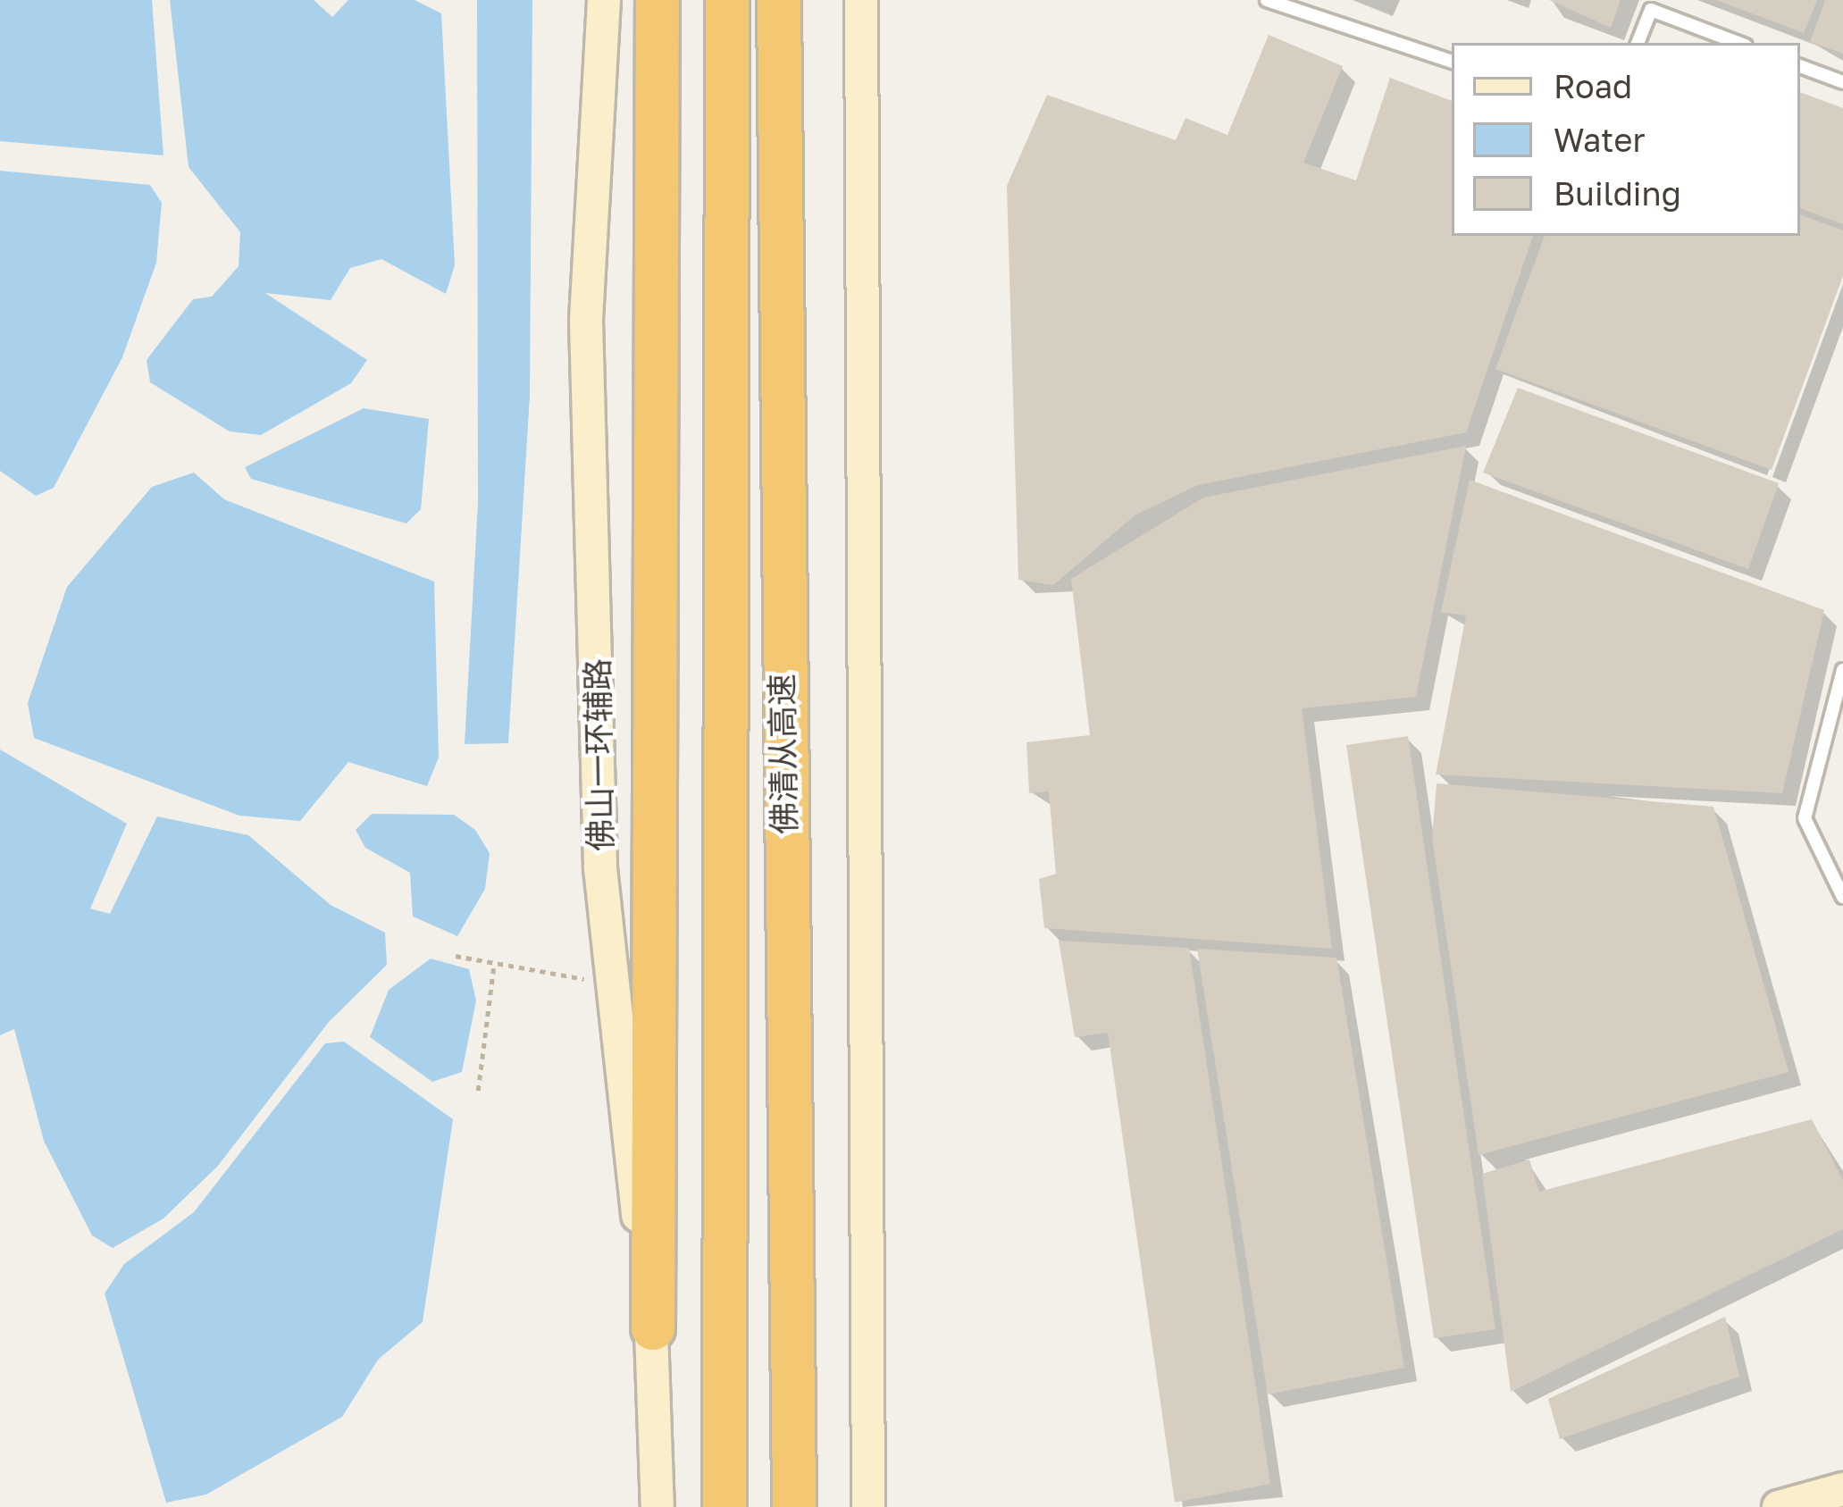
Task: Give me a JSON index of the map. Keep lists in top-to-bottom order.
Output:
{
  "streets": {
    "highway": ["佛清从高速"],
    "main road": ["佛山一环辅路"]
  },
  "legend": ["Road", "Water", "Building"]
}
